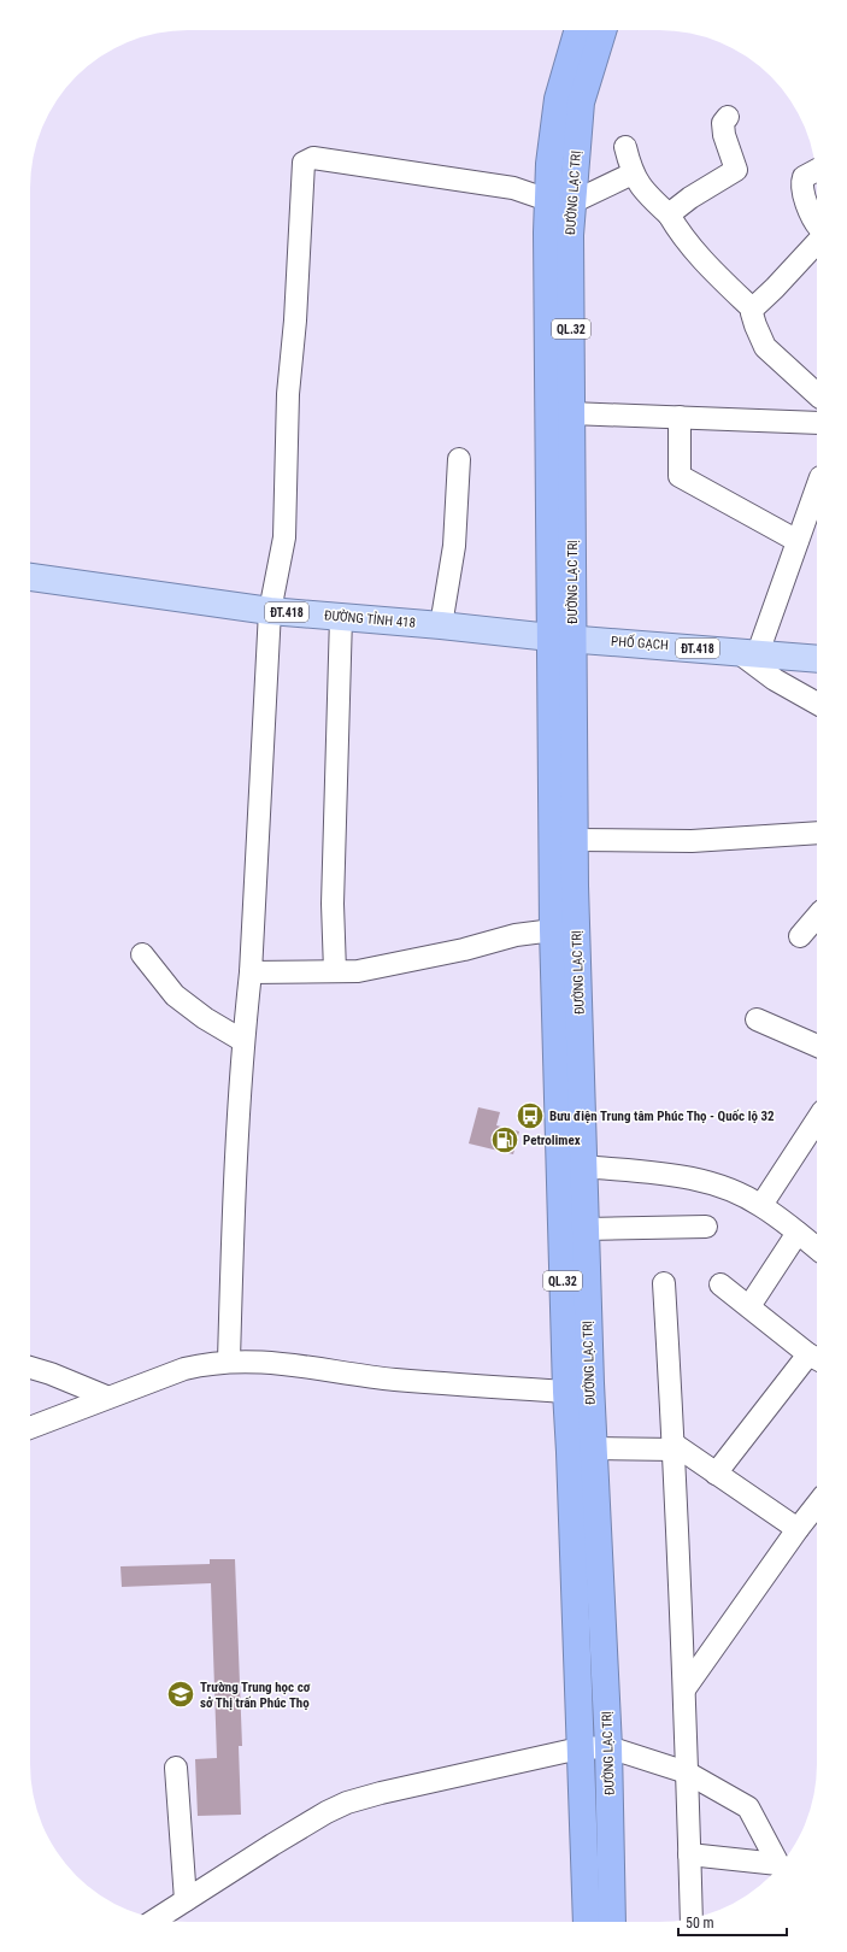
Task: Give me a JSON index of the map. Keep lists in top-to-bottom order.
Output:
{
  "streets": {
    "highway": ["ĐƯỜNG LẠC TRỊ", "QL.32"],
    "main road": ["ĐT.418", "ĐƯỜNG TỈNH 418", "PHỐ GẠCH"]
  },
  "crossings": [
    ["ĐƯỜNG LẠC TRỊ", "ĐƯỜNG TỈNH 418"],
    ["ĐƯỜNG LẠC TRỊ", "PHỐ GẠCH"],
    ["ĐƯỜNG TỈNH 418", "PHỐ GẠCH"]
  ],
  "places": {
    "bus stop": ["Bưu điện Trung tâm Phúc Thọ - Quốc lộ 32"],
    "fuel station": ["Petrolimex"],
    "school or university": ["Trường Trung học cơ sở Thị trấn Phúc Thọ"]
  },
  "scale_bar": "50 m"
}
